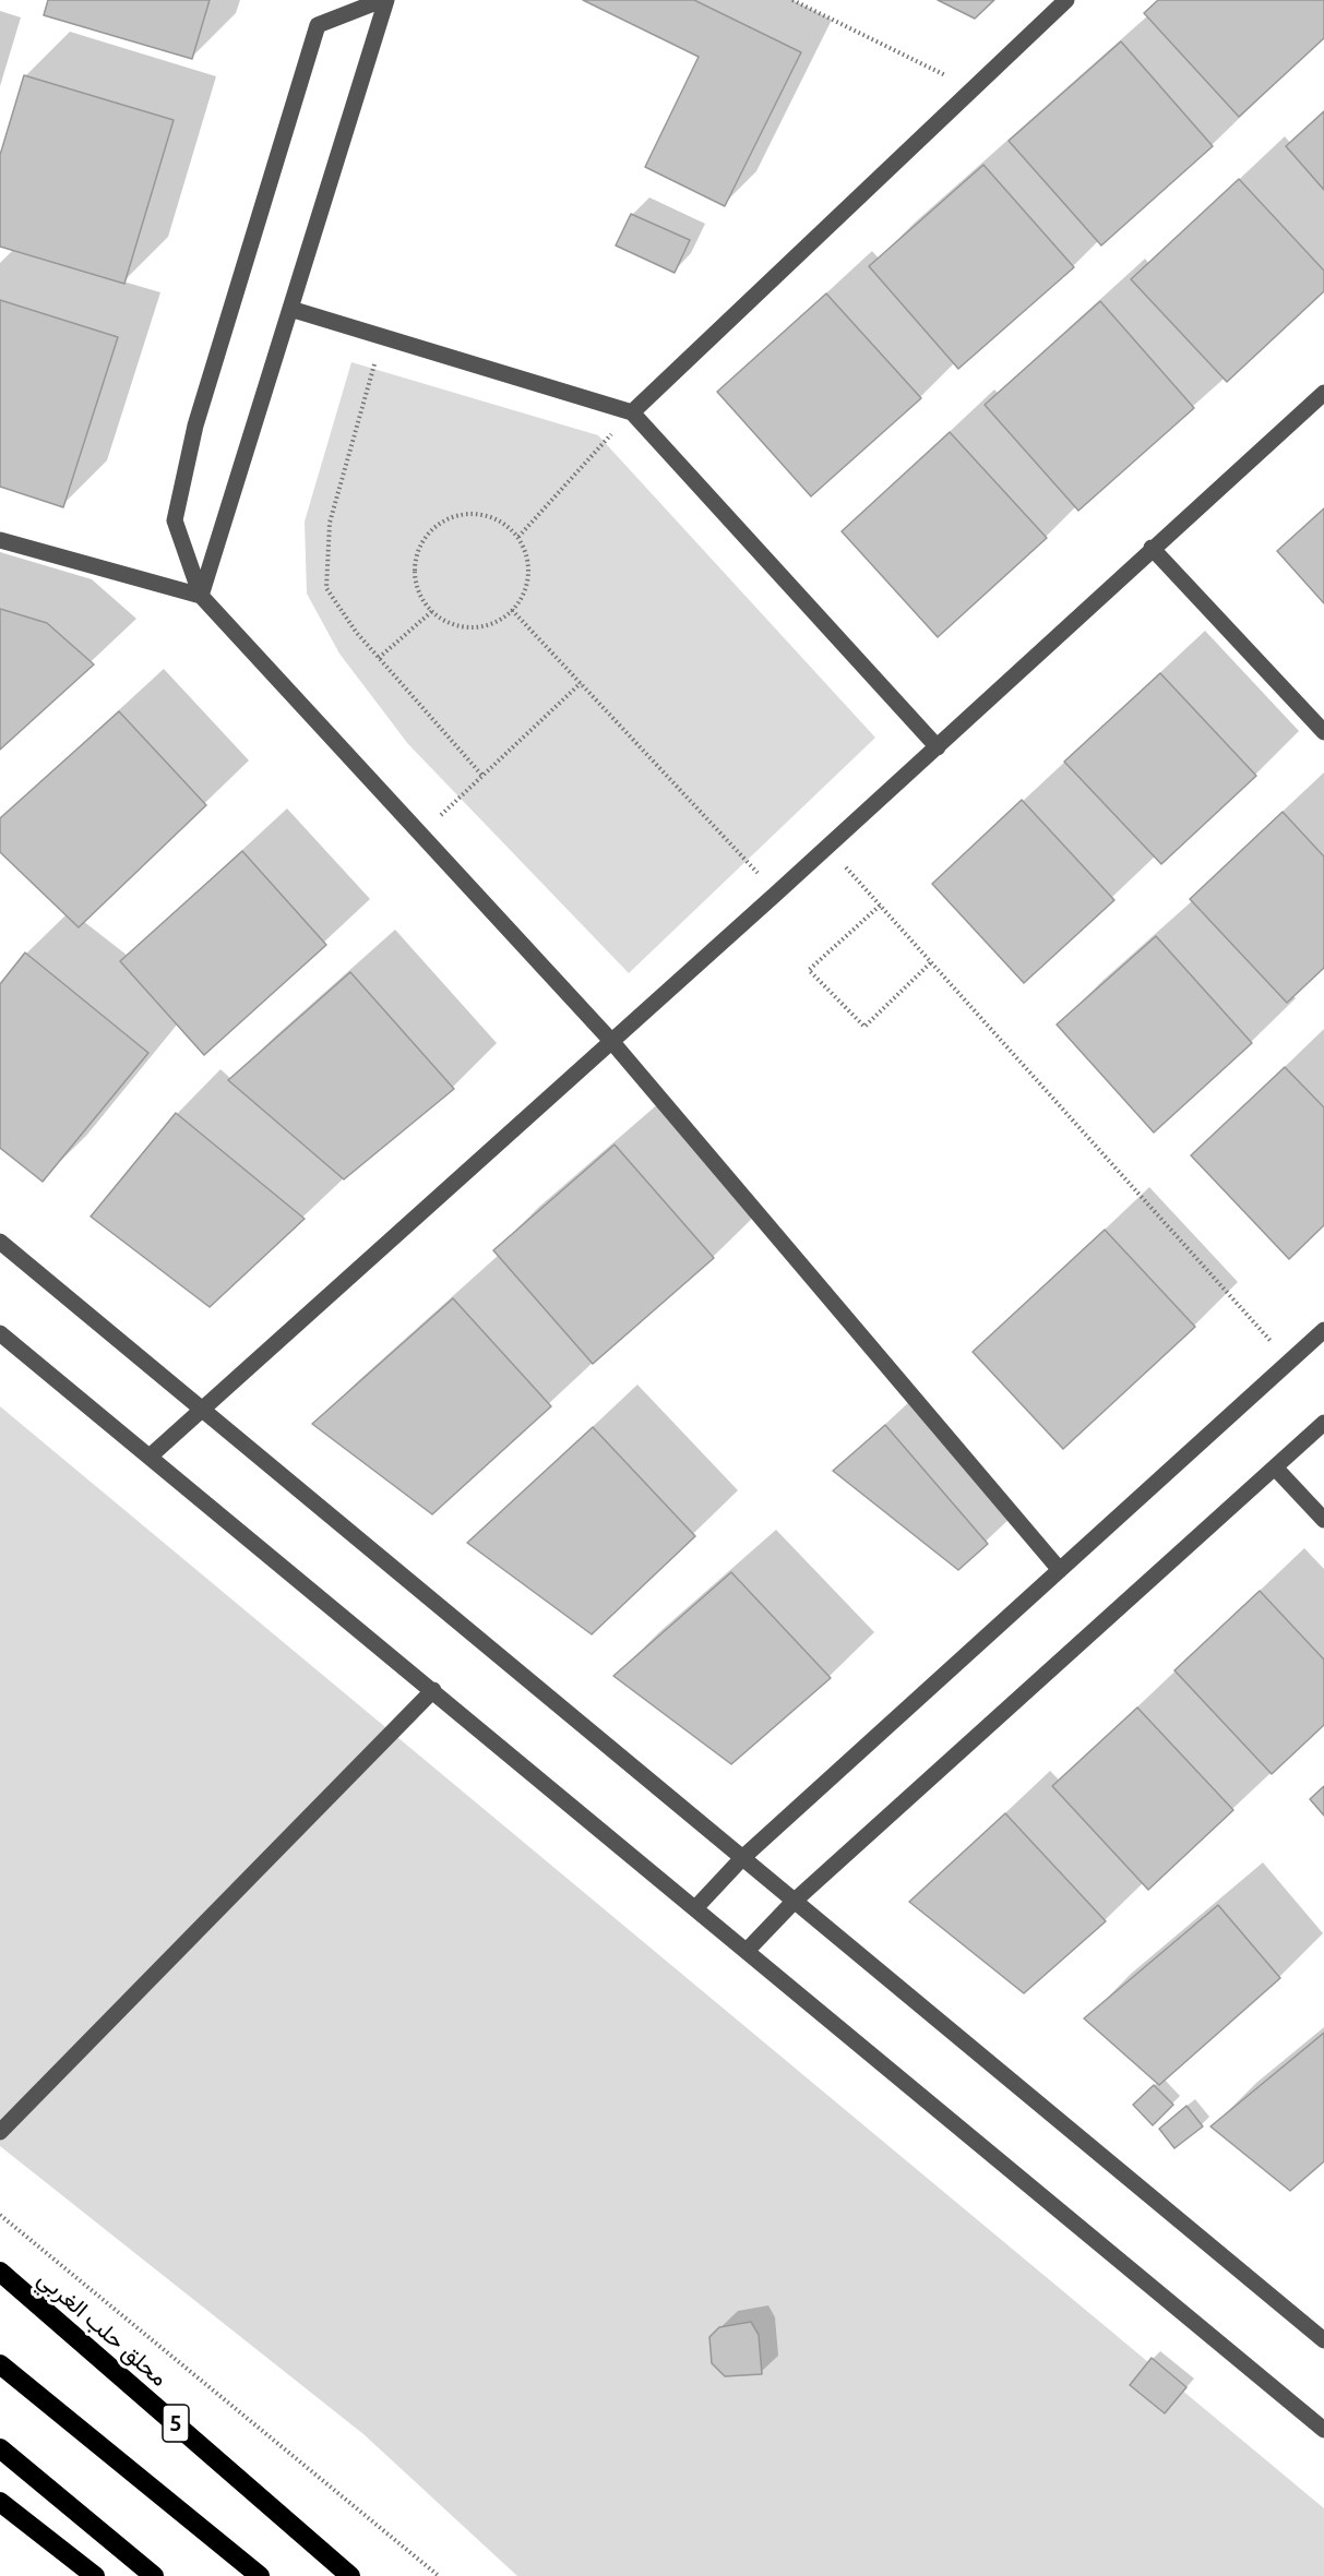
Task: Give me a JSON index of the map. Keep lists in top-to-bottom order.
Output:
{
  "streets": {
    "highway": ["محلق حلب الغربي", "5"]
  }
}
